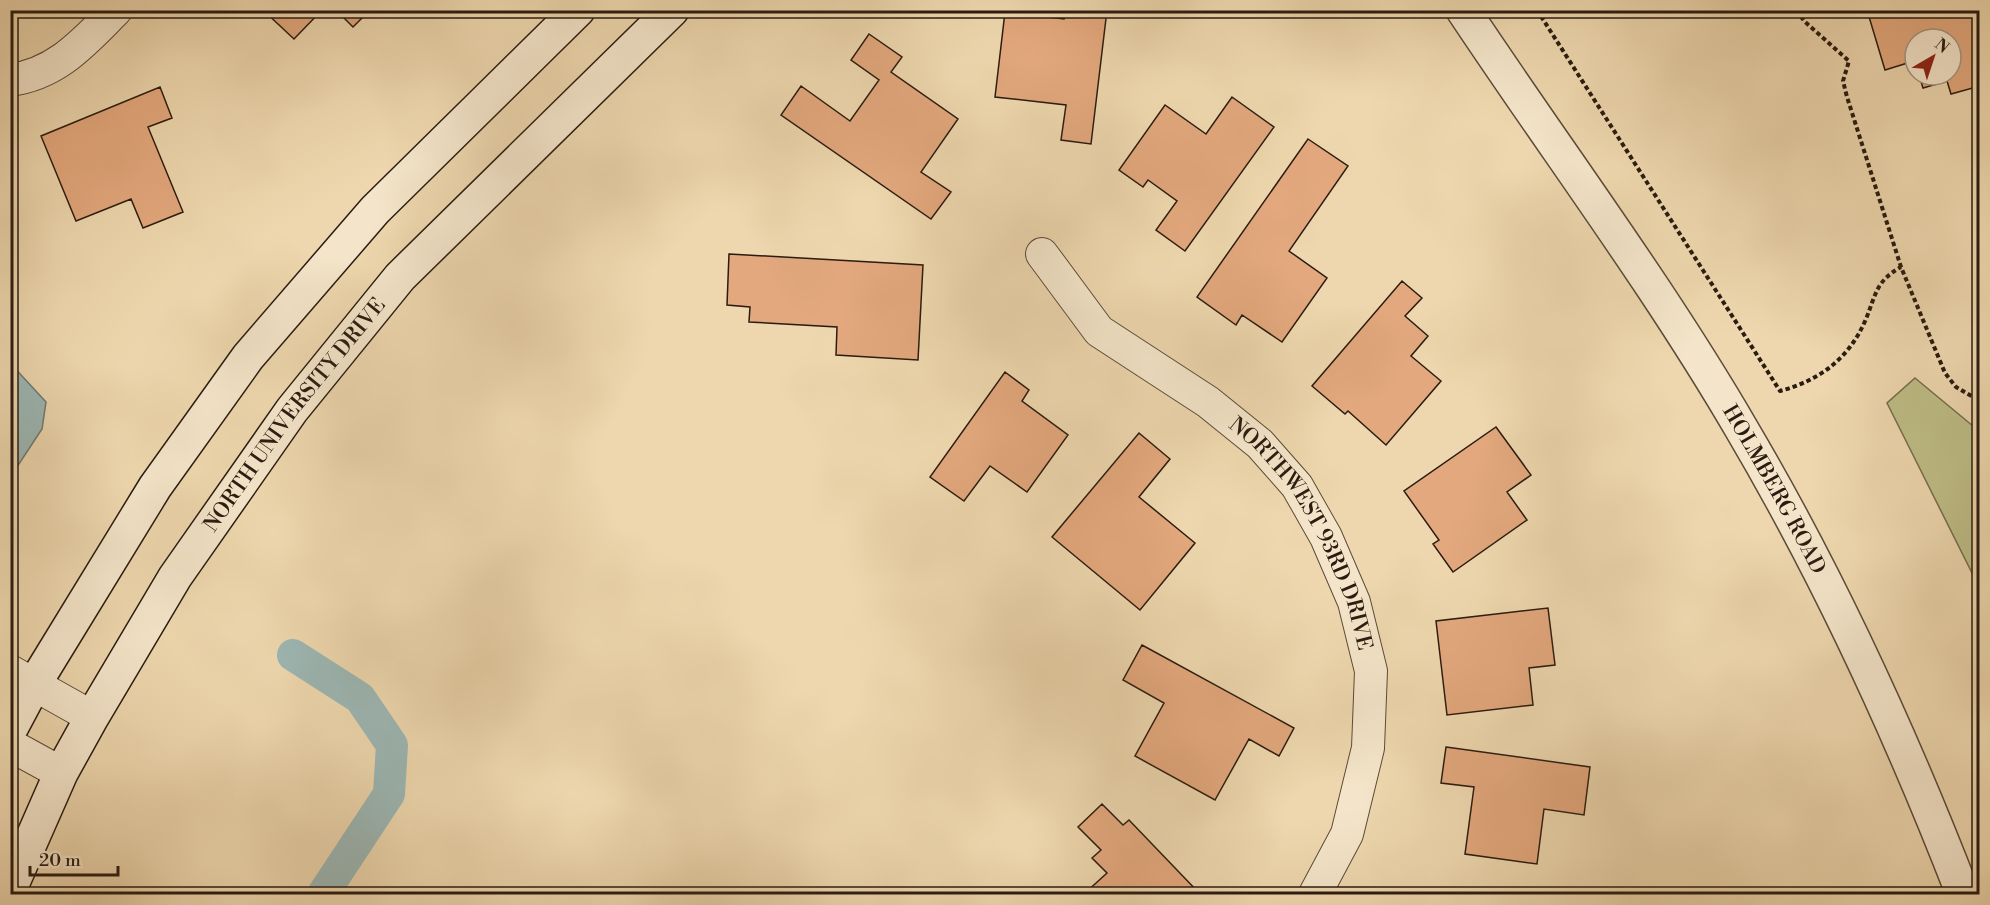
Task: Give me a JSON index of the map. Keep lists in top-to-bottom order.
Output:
{
  "streets": {
    "main road": ["NORTH UNIVERSITY DRIVE", "HOLMBERG ROAD"],
    "street": ["NORTHWEST 93RD DRIVE"]
  },
  "scale_bar": "20 m",
  "north": "top right"
}
